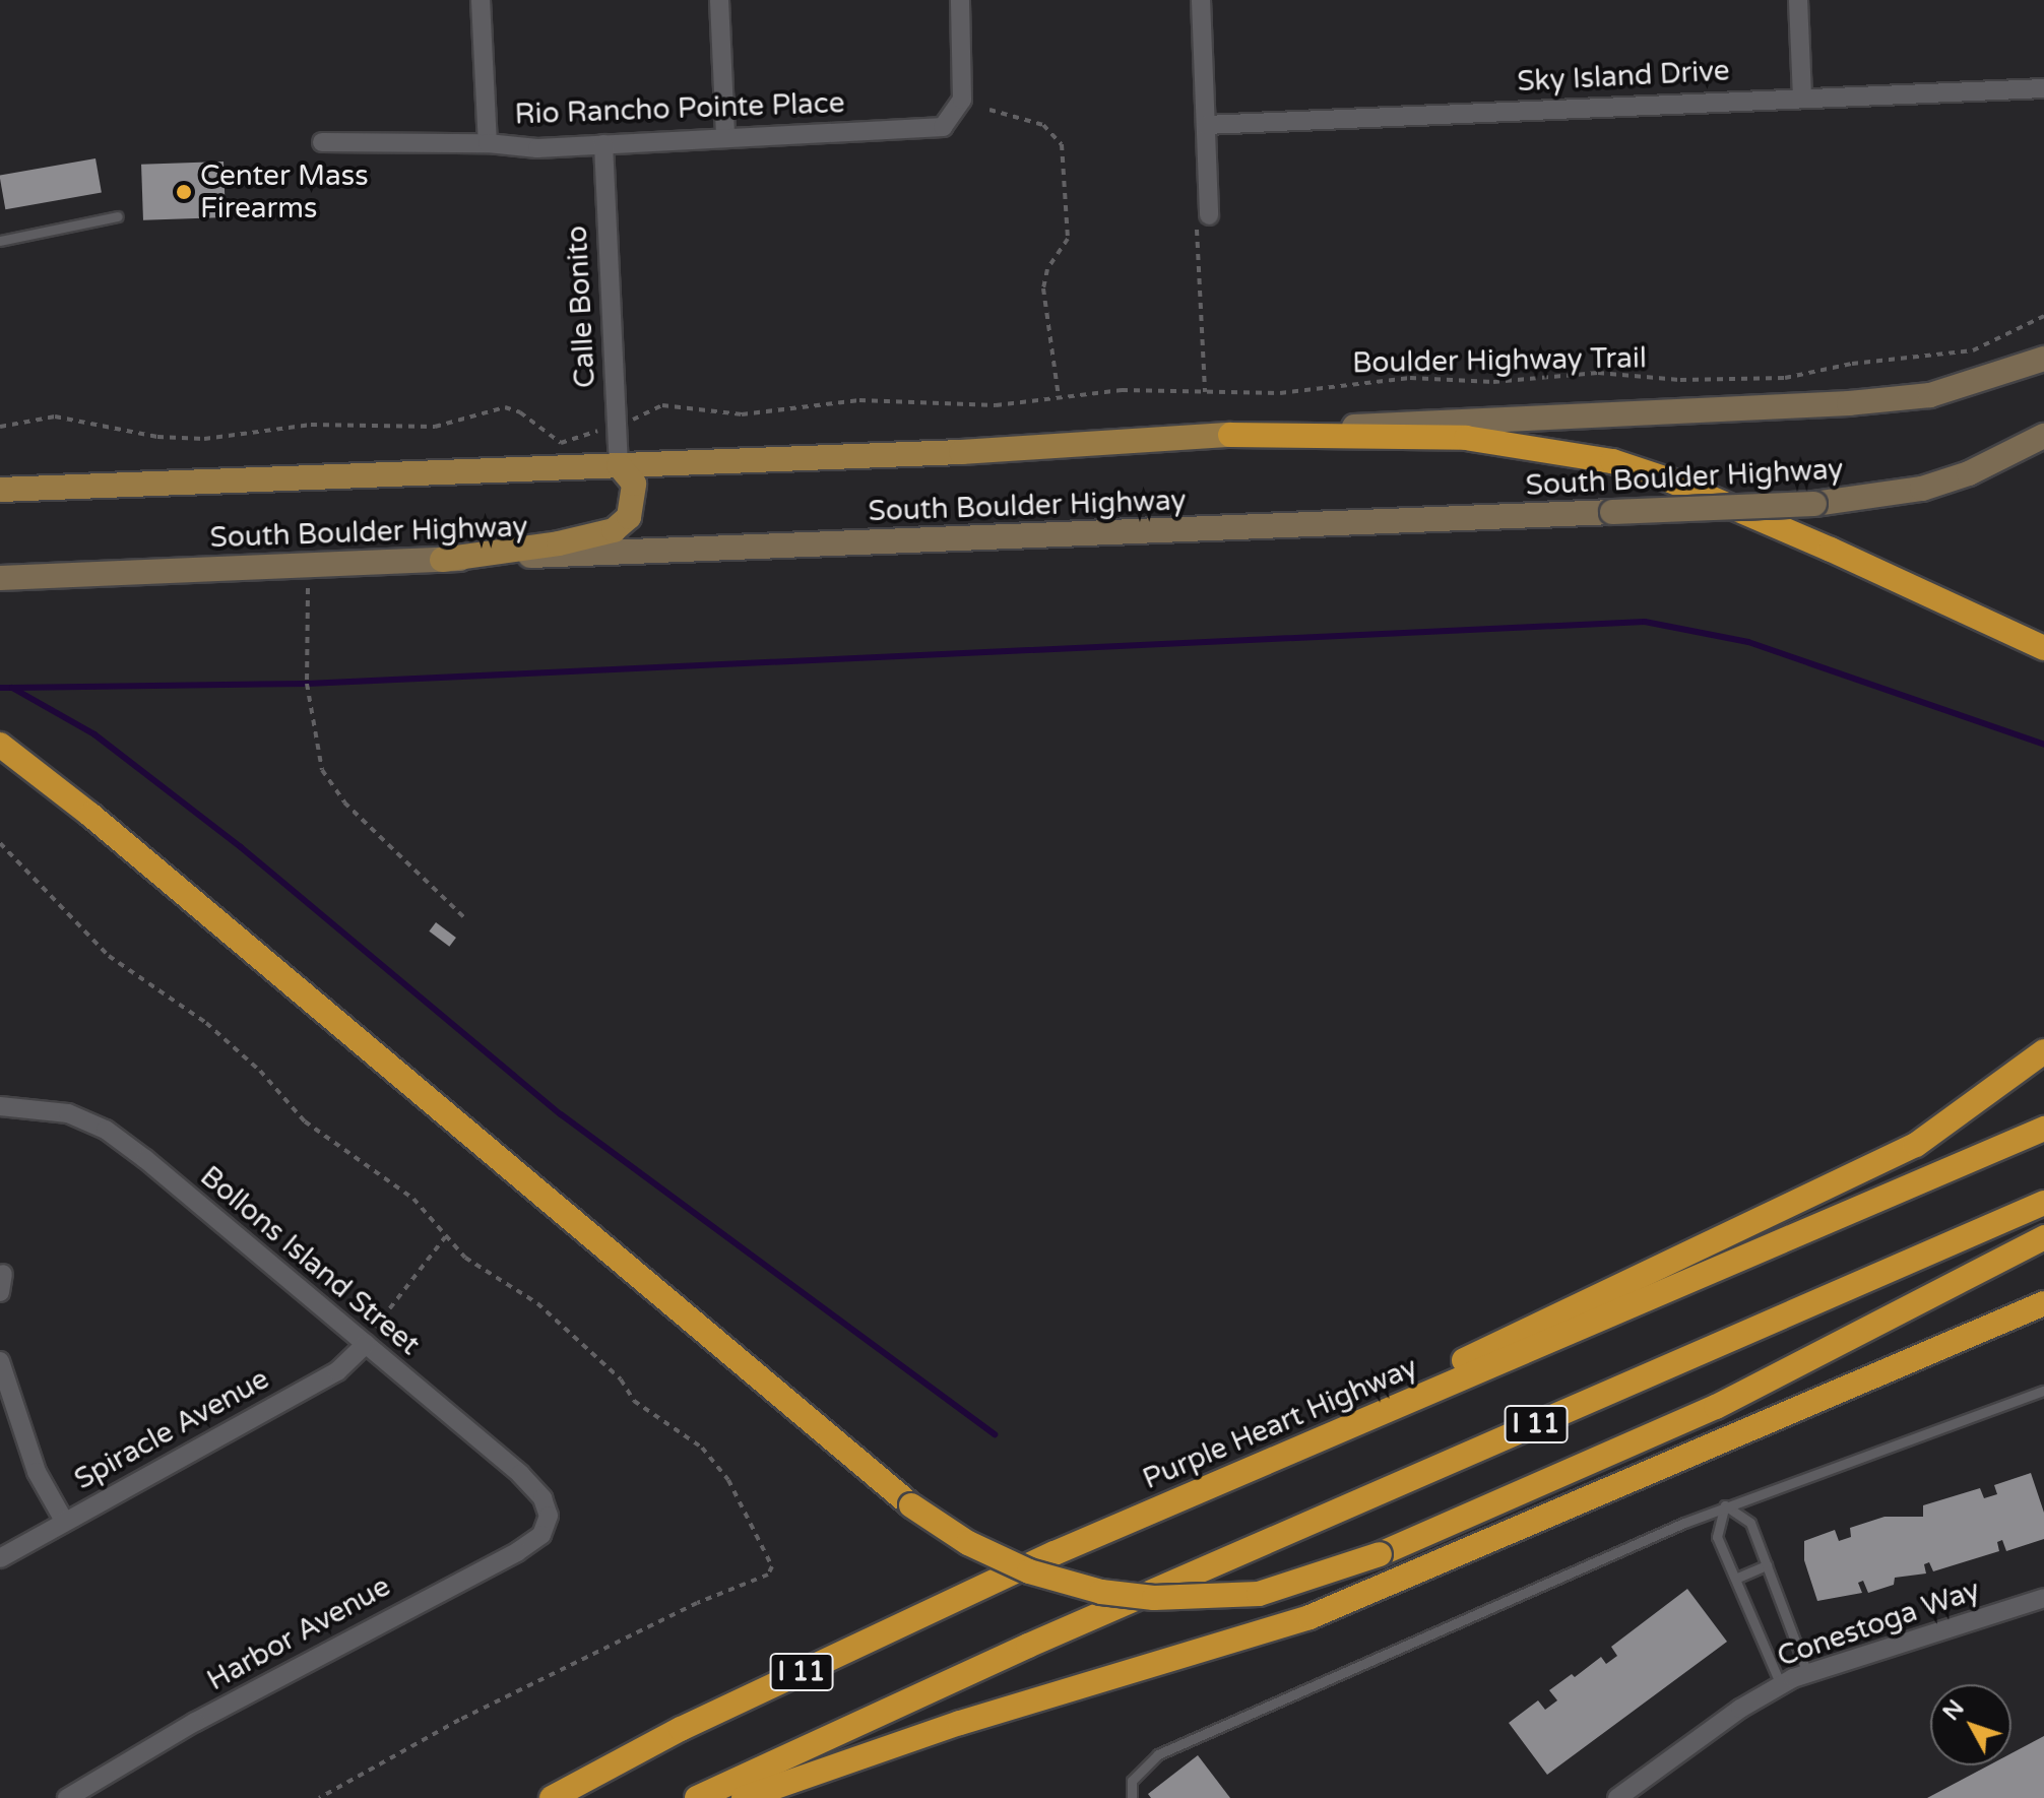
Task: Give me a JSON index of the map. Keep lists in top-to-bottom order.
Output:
{
  "streets": {
    "highway": ["Purple Heart Highway", "I 11"],
    "main road": ["South Boulder Highway"],
    "street": [
      "Sky Island Drive",
      "Rio Rancho Pointe Place",
      "Calle Bonito",
      "Bollons Island Street",
      "Spiracle Avenue",
      "Conestoga Way",
      "Harbor Avenue"
    ],
    "path": ["Boulder Highway Trail"]
  },
  "crossings": [
    ["Rio Rancho Pointe Place", "Calle Bonito"],
    ["Calle Bonito", "Boulder Highway Trail"],
    ["Calle Bonito", "South Boulder Highway"],
    ["Bollons Island Street", "Spiracle Avenue"],
    ["Bollons Island Street", "Harbor Avenue"]
  ],
  "places": ["Center Mass Firearms"],
  "north": "top left"
}
